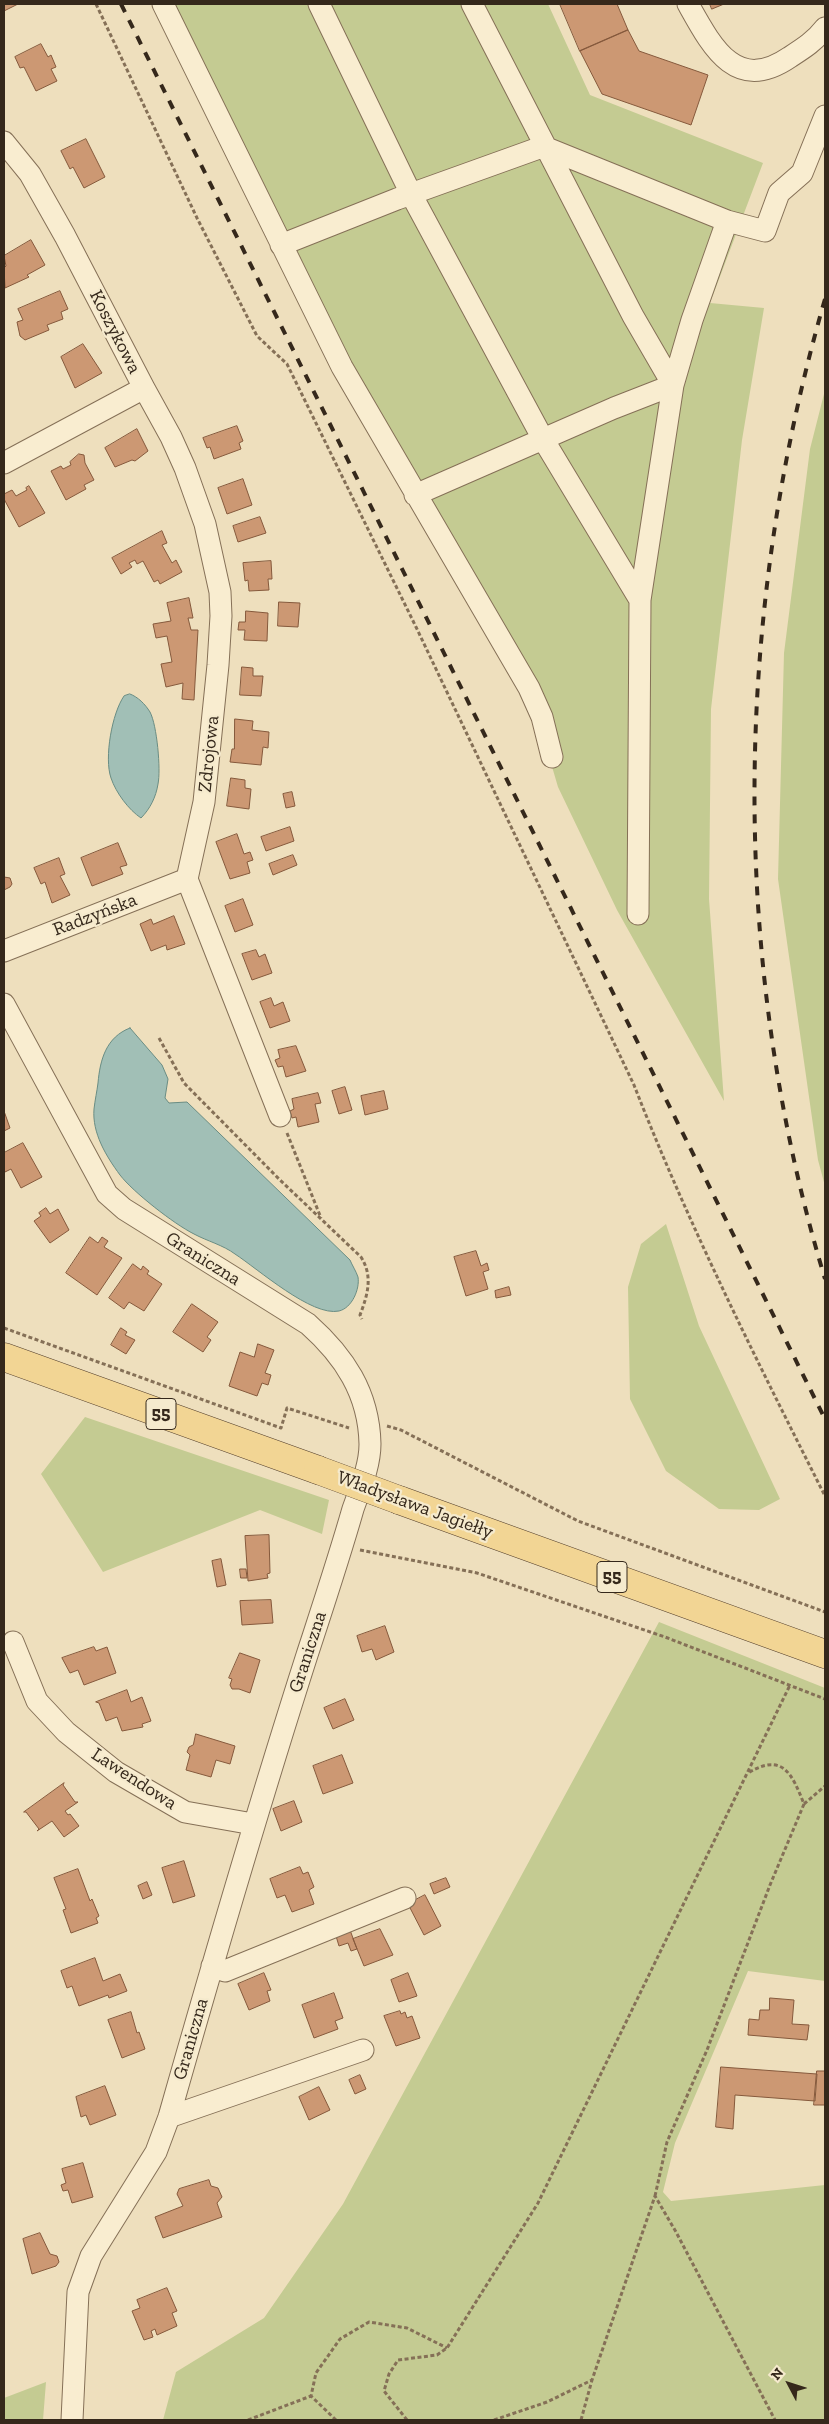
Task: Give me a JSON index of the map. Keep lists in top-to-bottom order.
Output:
{
  "streets": {
    "main road": ["55", "Władysława Jagiełły"],
    "street": [
      "Koszykowa",
      "Zdrojowa",
      "Radzyńska",
      "Graniczna",
      "Lawendowa"
    ]
  },
  "crossings": [
    ["Koszykowa", "Zdrojowa"],
    ["Zdrojowa", "Radzyńska"],
    ["Graniczna", "Lawendowa"]
  ],
  "north": "top left"
}
